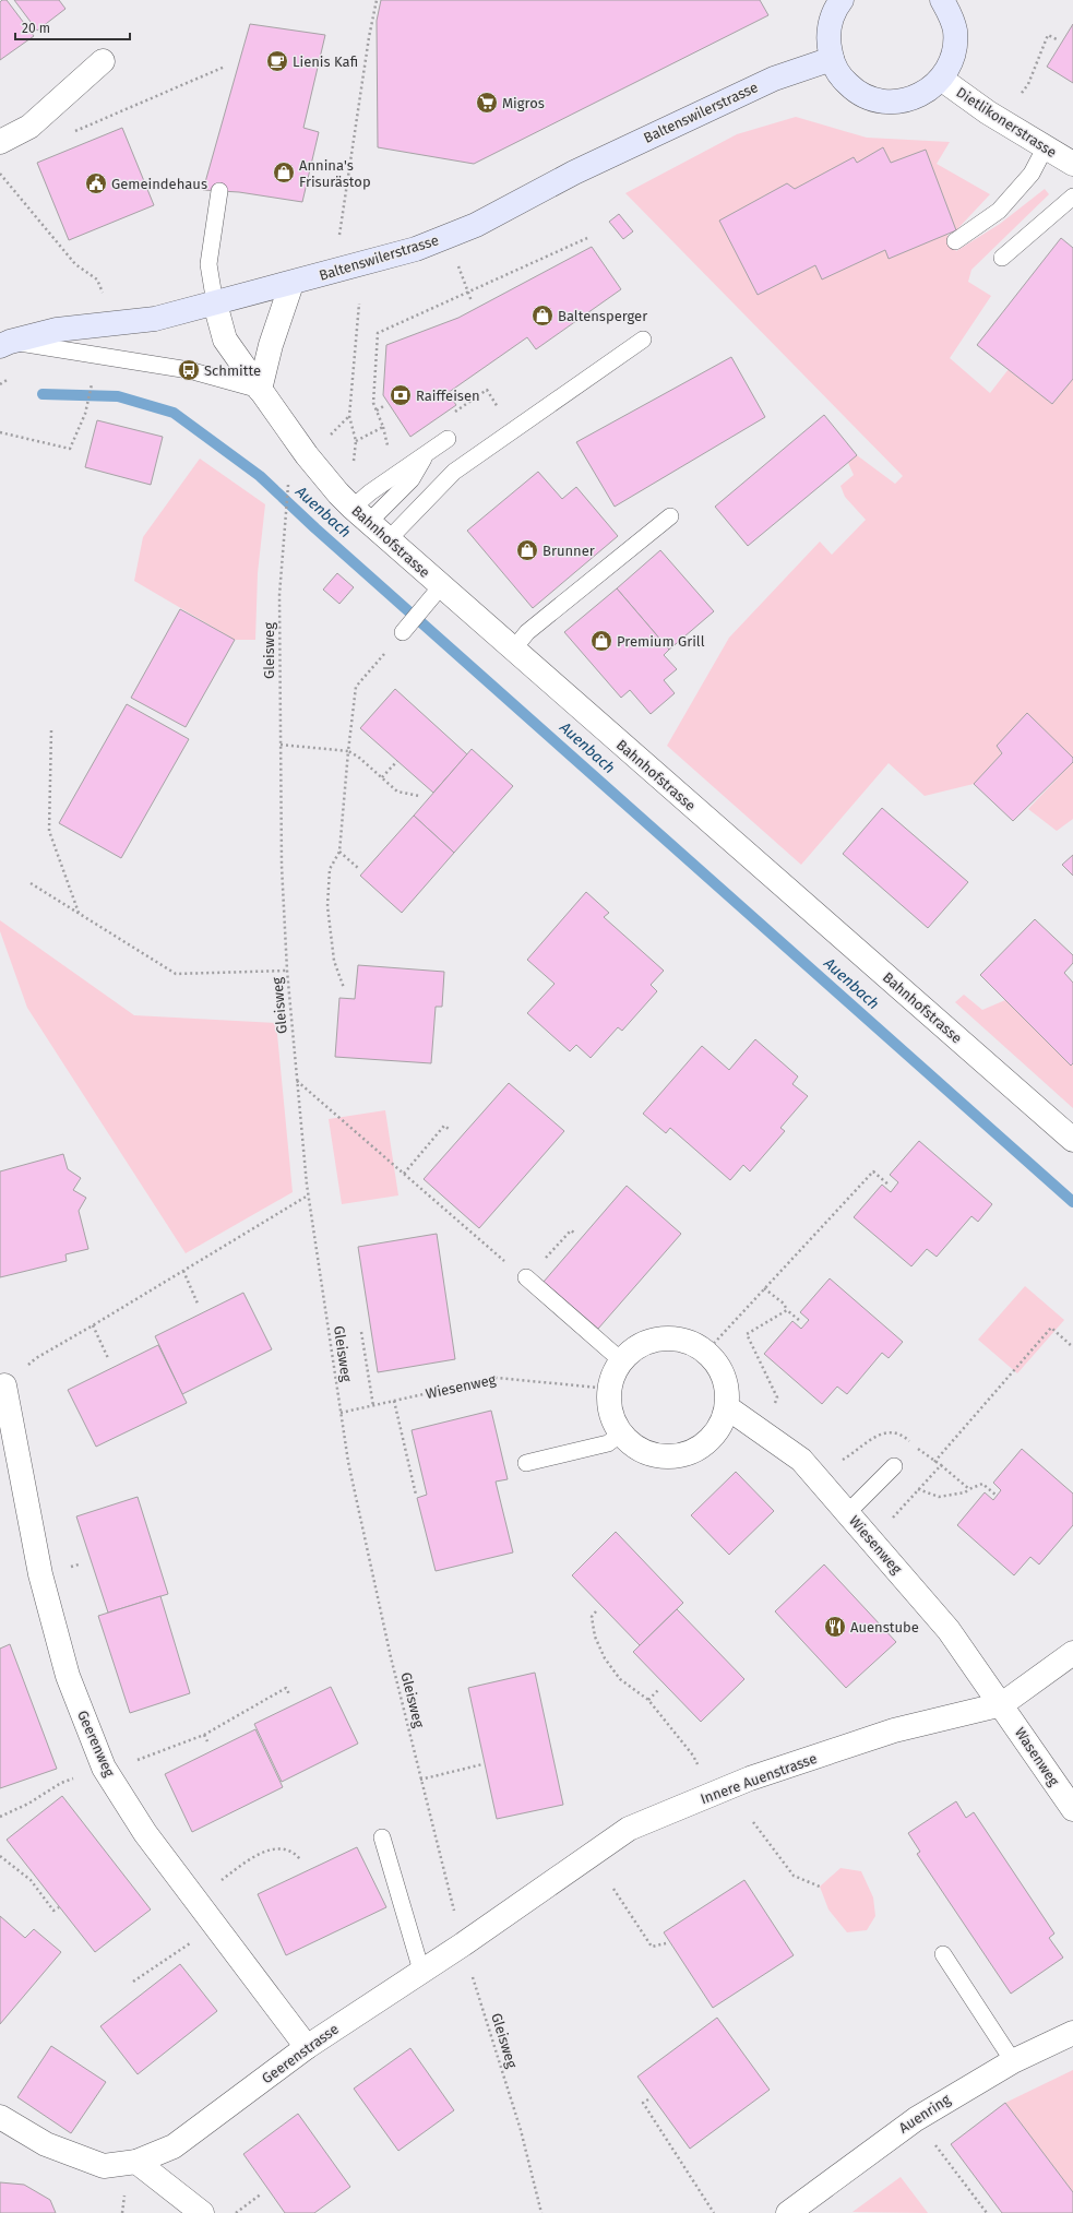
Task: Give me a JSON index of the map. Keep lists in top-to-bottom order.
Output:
{
  "streets": {
    "main road": ["Baltenswilerstrasse"],
    "street": [
      "Dietlikonerstrasse",
      "Bahnhofstrasse",
      "Wiesenweg",
      "Geerenweg",
      "Wasenweg",
      "Innere Auenstrasse",
      "Geerenstrasse",
      "Auenring"
    ],
    "path": ["Gleisweg"]
  },
  "crossings": [
    ["Baltenswilerstrasse", "Bahnhofstrasse"],
    ["Gleisweg", "Wiesenweg"],
    ["Gleisweg", "Innere Auenstrasse"],
    ["Gleisweg", "Geerenstrasse"],
    ["Wiesenweg", "Wasenweg"],
    ["Wiesenweg", "Innere Auenstrasse"],
    ["Geerenweg", "Geerenstrasse"],
    ["Wasenweg", "Innere Auenstrasse"],
    ["Innere Auenstrasse", "Geerenstrasse"]
  ],
  "water": ["Auenbach"],
  "places": {
    "cafe": ["Lienis Kafi"],
    "supermarket": ["Migros"],
    "shop": [
      "Annina's Frisurästop",
      "Baltensperger",
      "Brunner",
      "Premium Grill"
    ],
    "public building": ["Gemeindehaus"],
    "bus stop": ["Schmitte"],
    "bank": ["Raiffeisen"],
    "restaurant": ["Auenstube"]
  },
  "scale_bar": "20 m"
}
